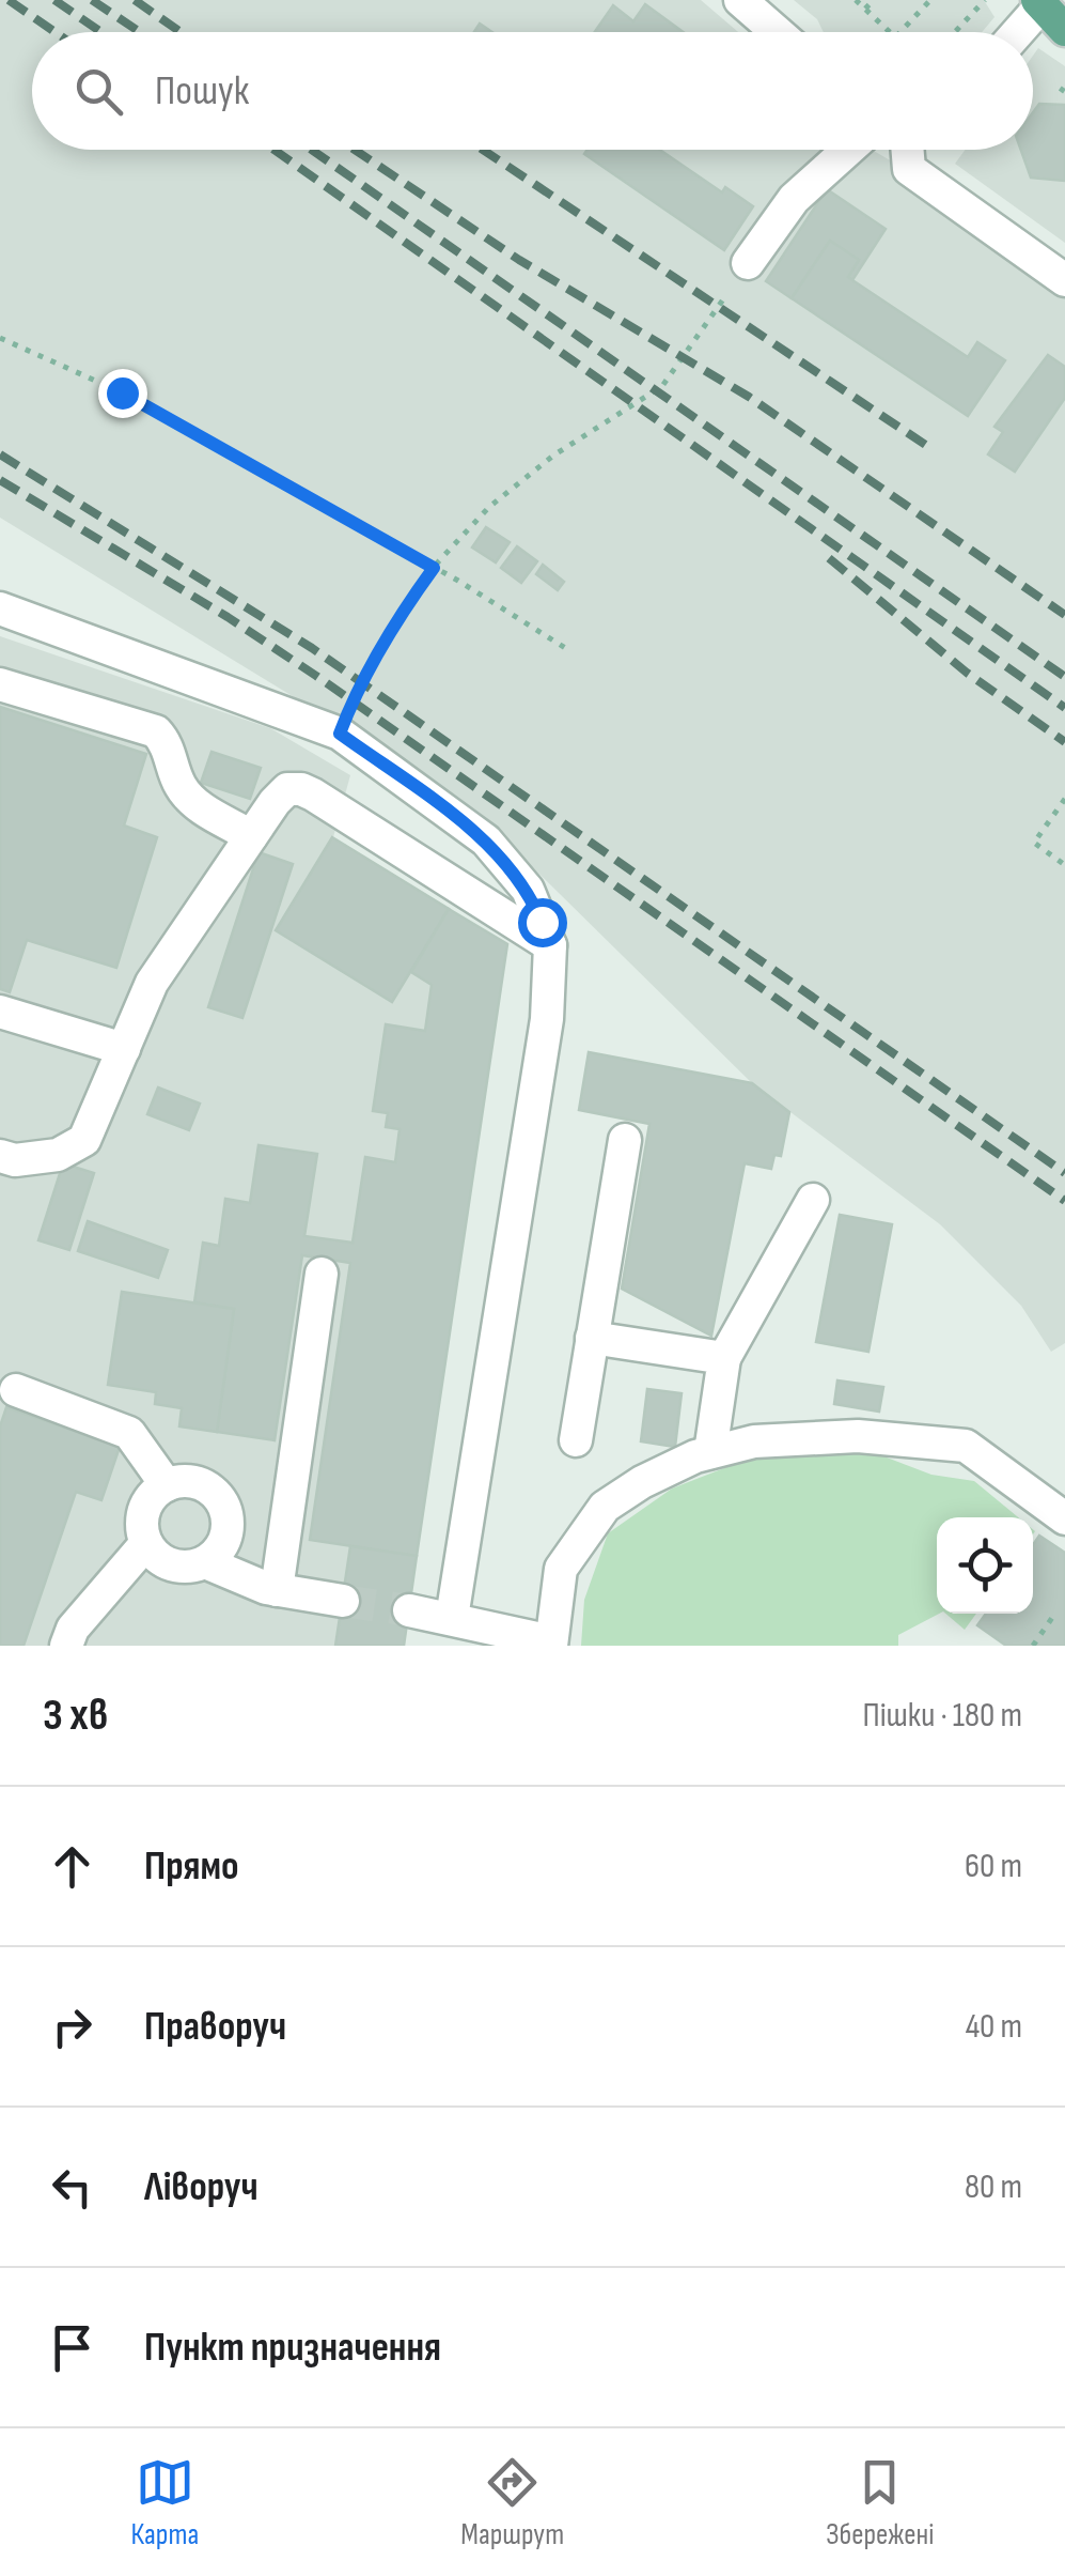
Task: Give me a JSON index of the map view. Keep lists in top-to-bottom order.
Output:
{
  "page": {
    "search": "Пошук",
    "heading": ["3 хв", "Пішки · 180 m"],
    "list": [
      ["Прямо", "60 m"],
      ["Праворуч", "40 m"],
      ["Ліворуч", "80 m"],
      "Пункт призначення"
    ],
    "nav": ["Карта", "Маршрут", "Збережені"]
  }
}
